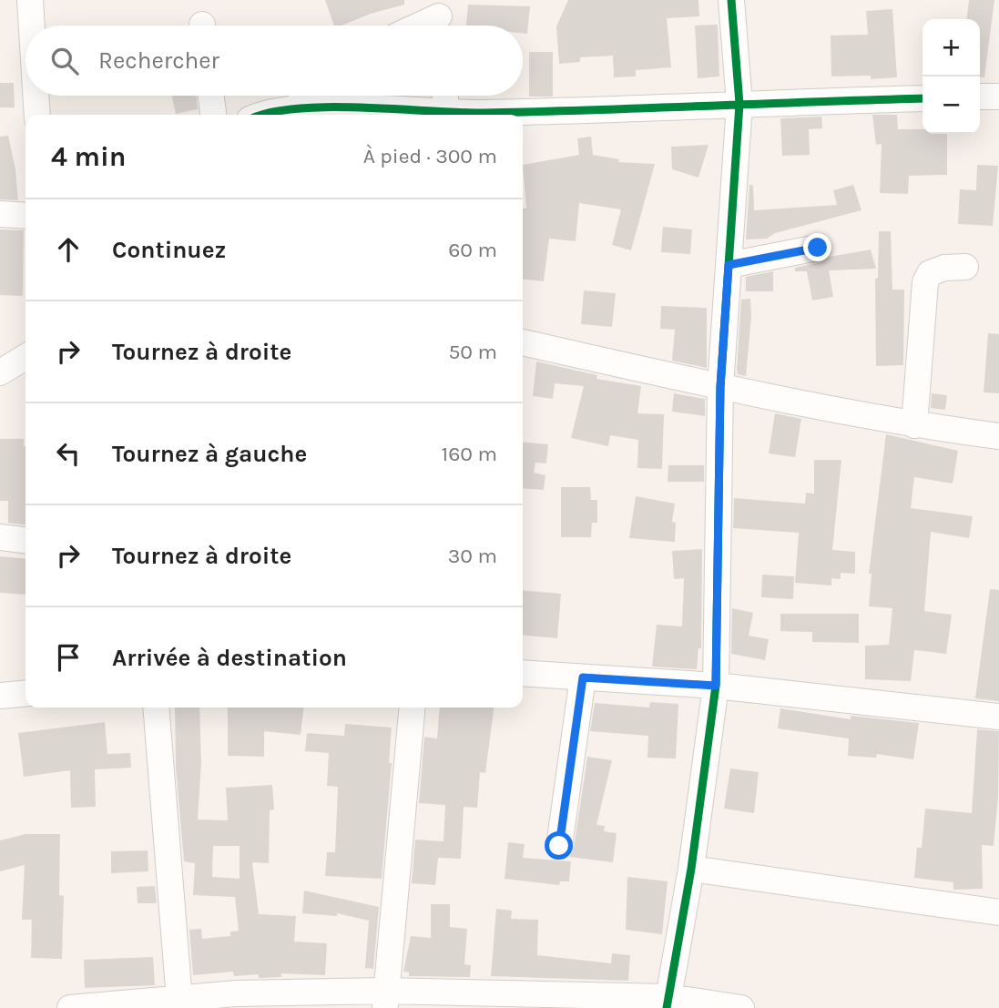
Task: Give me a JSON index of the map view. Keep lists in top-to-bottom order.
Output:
{
  "page": {
    "map_buttons": ["+", "−"],
    "search": "Rechercher",
    "heading": ["4 min", "À pied · 300 m"],
    "list": [
      ["Continuez", "60 m"],
      ["Tournez à droite", "50 m"],
      ["Tournez à gauche", "160 m"],
      ["Tournez à droite", "30 m"],
      "Arrivée à destination"
    ]
  }
}
